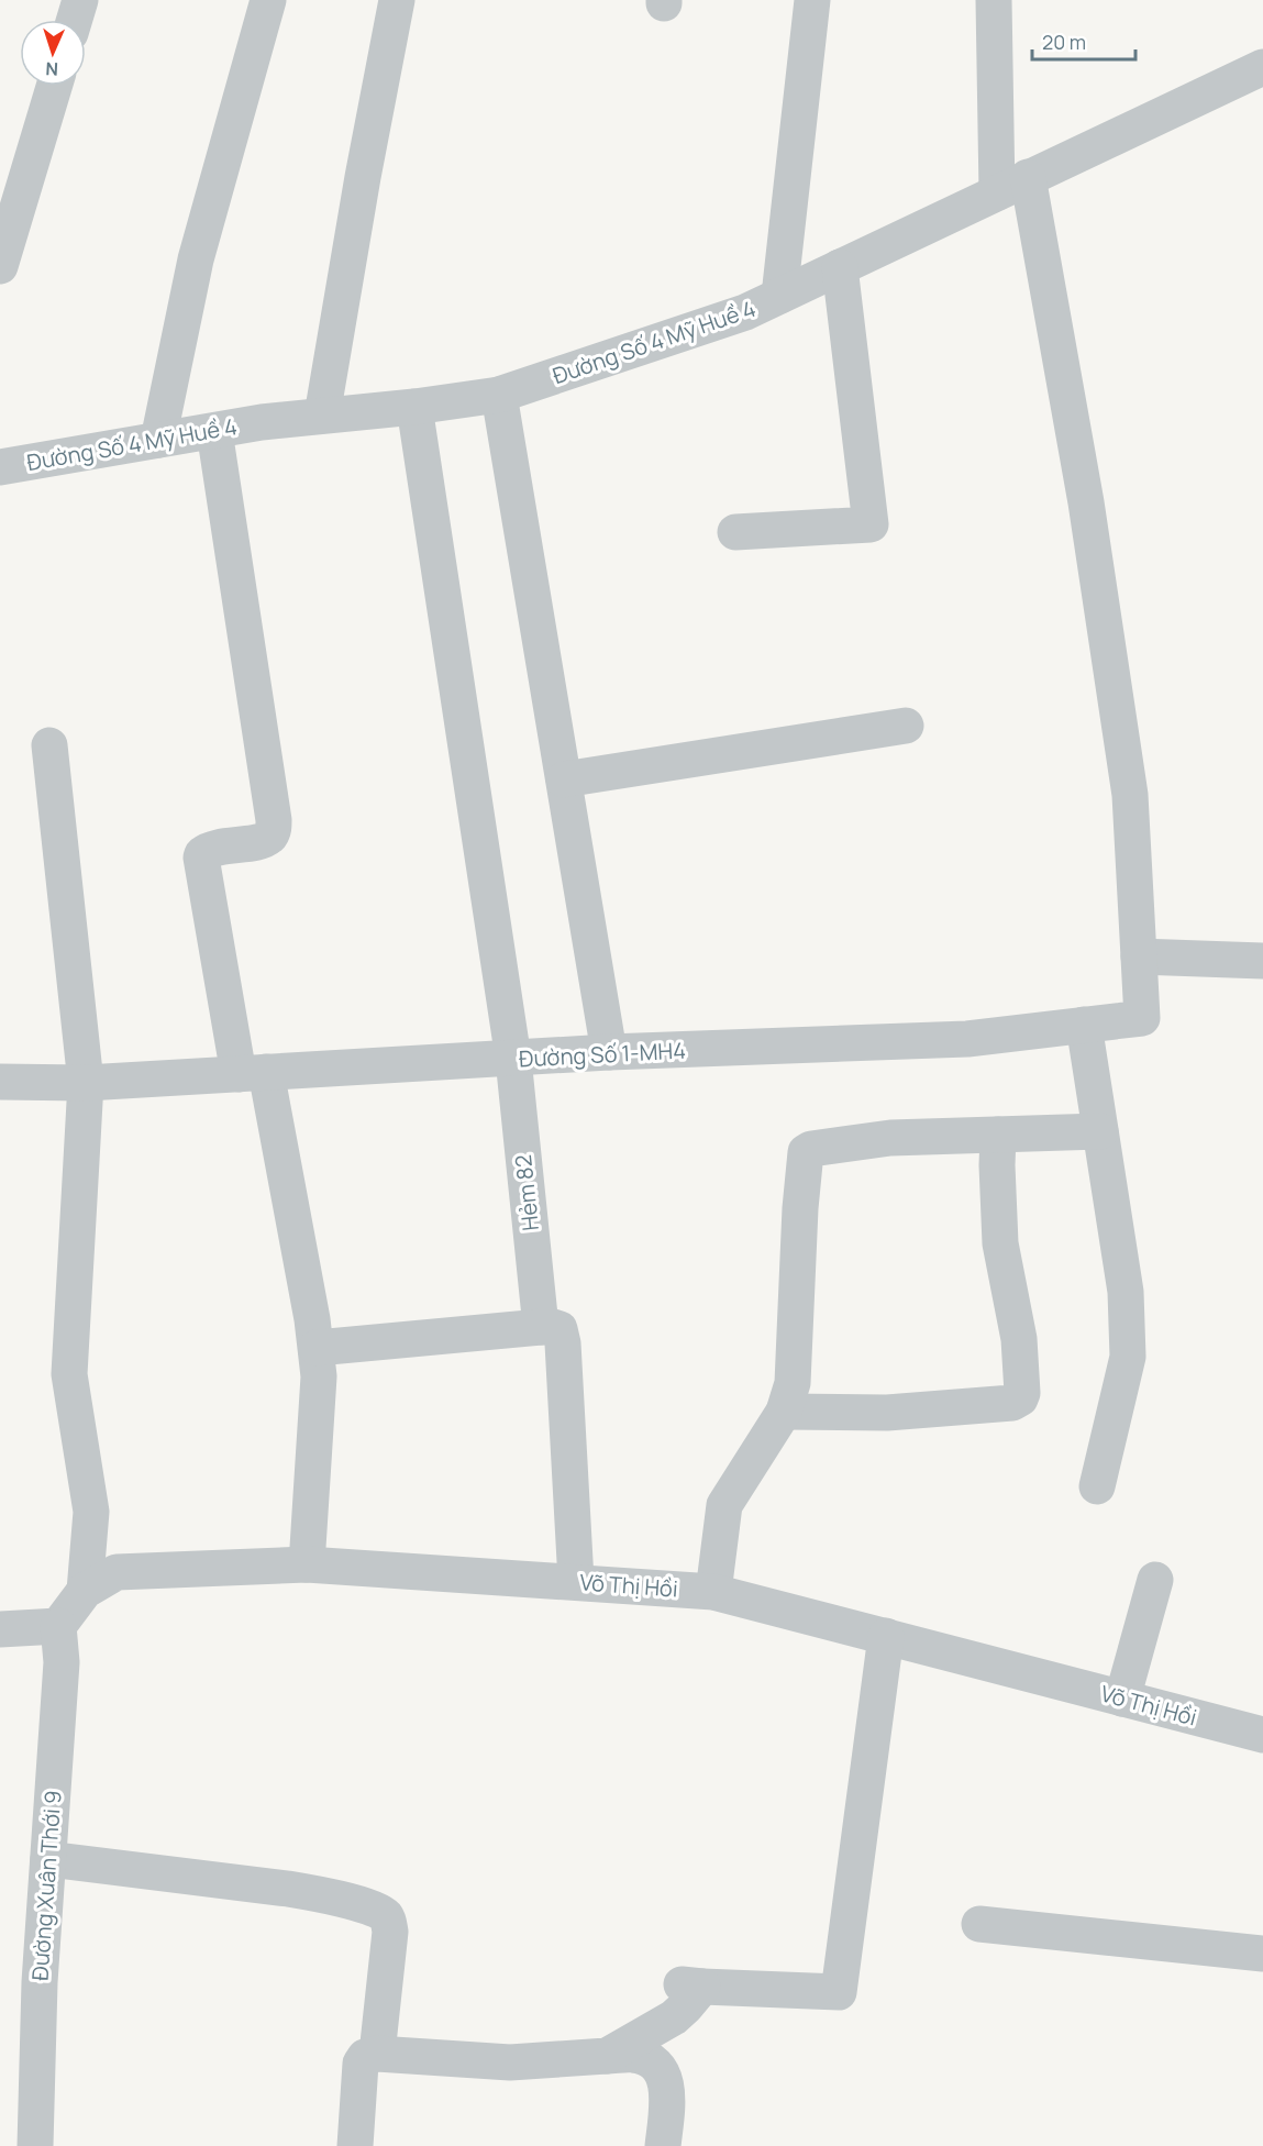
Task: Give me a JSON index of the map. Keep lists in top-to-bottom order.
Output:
{
  "streets": {
    "street": [
      "Đường Số 4 Mỹ Huề 4",
      "Đường Số 1-MH4",
      "Hẻm 82",
      "Võ Thị Hồi",
      "Đường Xuân Thới 9"
    ]
  },
  "crossings": [
    ["Đường Số 4 Mỹ Huề 4", "Hẻm 82"],
    ["Đường Số 1-MH4", "Hẻm 82"],
    ["Võ Thị Hồi", "Đường Xuân Thới 9"]
  ],
  "scale_bar": "20 m",
  "north": "bottom"
}
